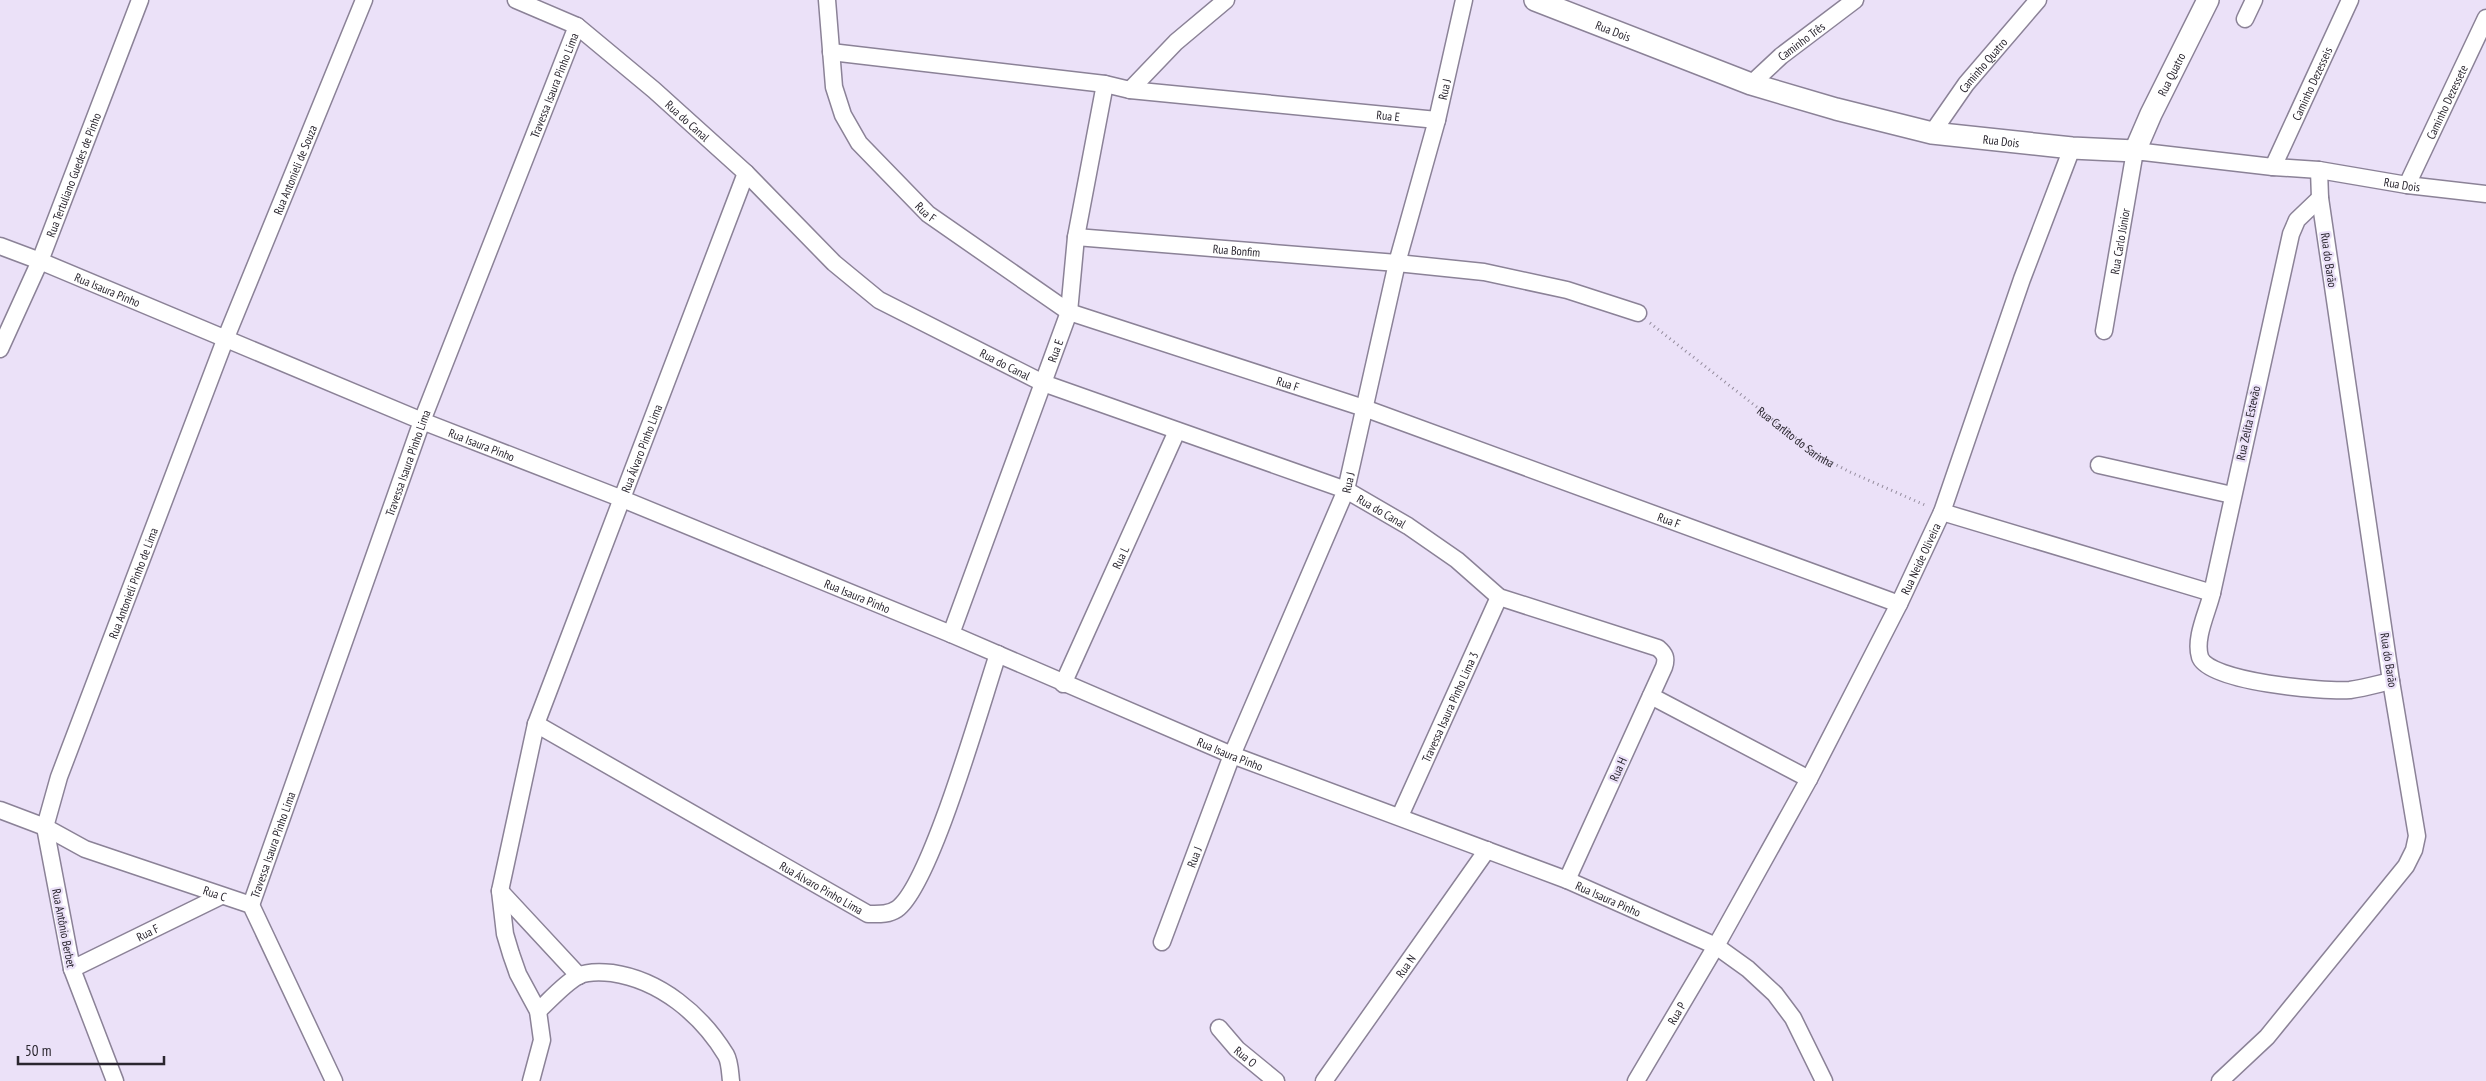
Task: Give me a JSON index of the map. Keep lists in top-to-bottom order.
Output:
{
  "streets": {
    "street": [
      "Rua Dois",
      "Caminho Três",
      "Caminho Quatro",
      "Rua Quatro",
      "Caminho Dezesseis",
      "Travessa Isaura Pinho Lima",
      "Rua J",
      "Caminho Dezessete",
      "Rua E",
      "Rua do Canal",
      "Rua Antonieli de Souza",
      "Rua Tertuliano Guedes de Pinho",
      "Rua F",
      "Rua Carlo Júnior",
      "Rua Bonfim",
      "Rua do Barão",
      "Rua Isaura Pinho",
      "Rua Zelita Estevão",
      "Rua Álvaro Pinho Lima",
      "Rua L",
      "Rua Neide Oliveira",
      "Rua Antonieli Pinho de Lima",
      "Travessa Isaura Pinho Lima 3",
      "Rua H",
      "Rua C",
      "Rua Antônio Berbet",
      "Rua N",
      "Rua P",
      "Rua O"
    ],
    "path": ["Rua Carlito do Sarinha"]
  },
  "crossings": [
    ["Rua Dois", "Caminho Três"],
    ["Rua Dois", "Caminho Quatro"],
    ["Rua Dois", "Rua Quatro"],
    ["Rua Dois", "Caminho Dezesseis"],
    ["Rua Dois", "Caminho Dezessete"],
    ["Rua Dois", "Rua Carlo Júnior"],
    ["Rua Dois", "Rua do Barão"],
    ["Rua Dois", "Rua Neide Oliveira"],
    ["Rua Quatro", "Rua Carlo Júnior"],
    ["Travessa Isaura Pinho Lima", "Rua do Canal"],
    ["Travessa Isaura Pinho Lima", "Rua Isaura Pinho"],
    ["Travessa Isaura Pinho Lima", "Rua C"],
    ["Rua J", "Rua E"],
    ["Rua J", "Rua do Canal"],
    ["Rua J", "Rua F"],
    ["Rua J", "Rua Bonfim"],
    ["Rua J", "Rua Isaura Pinho"],
    ["Rua E", "Rua do Canal"],
    ["Rua E", "Rua F"],
    ["Rua E", "Rua Bonfim"],
    ["Rua E", "Rua Isaura Pinho"],
    ["Rua do Canal", "Rua Álvaro Pinho Lima"],
    ["Rua do Canal", "Rua L"],
    ["Rua do Canal", "Travessa Isaura Pinho Lima 3"],
    ["Rua do Canal", "Rua H"],
    ["Rua Antonieli de Souza", "Rua Isaura Pinho"],
    ["Rua Antonieli de Souza", "Rua Antonieli Pinho de Lima"],
    ["Rua Tertuliano Guedes de Pinho", "Rua Isaura Pinho"],
    ["Rua F", "Rua Neide Oliveira"],
    ["Rua F", "Rua C"],
    ["Rua F", "Rua Antônio Berbet"],
    ["Rua do Barão", "Rua Zelita Estevão"],
    ["Rua Isaura Pinho", "Rua Álvaro Pinho Lima"],
    ["Rua Isaura Pinho", "Rua L"],
    ["Rua Isaura Pinho", "Rua Neide Oliveira"],
    ["Rua Isaura Pinho", "Rua Antonieli Pinho de Lima"],
    ["Rua Isaura Pinho", "Travessa Isaura Pinho Lima 3"],
    ["Rua Isaura Pinho", "Rua H"],
    ["Rua Isaura Pinho", "Rua N"],
    ["Rua Isaura Pinho", "Rua P"],
    ["Rua Carlito do Sarinha", "Rua Neide Oliveira"],
    ["Rua Neide Oliveira", "Rua P"],
    ["Rua Antonieli Pinho de Lima", "Rua C"],
    ["Rua Antonieli Pinho de Lima", "Rua Antônio Berbet"],
    ["Travessa Isaura Pinho Lima 3", "Rua H"],
    ["Rua C", "Rua Antônio Berbet"]
  ],
  "scale_bar": "50 m"
}
